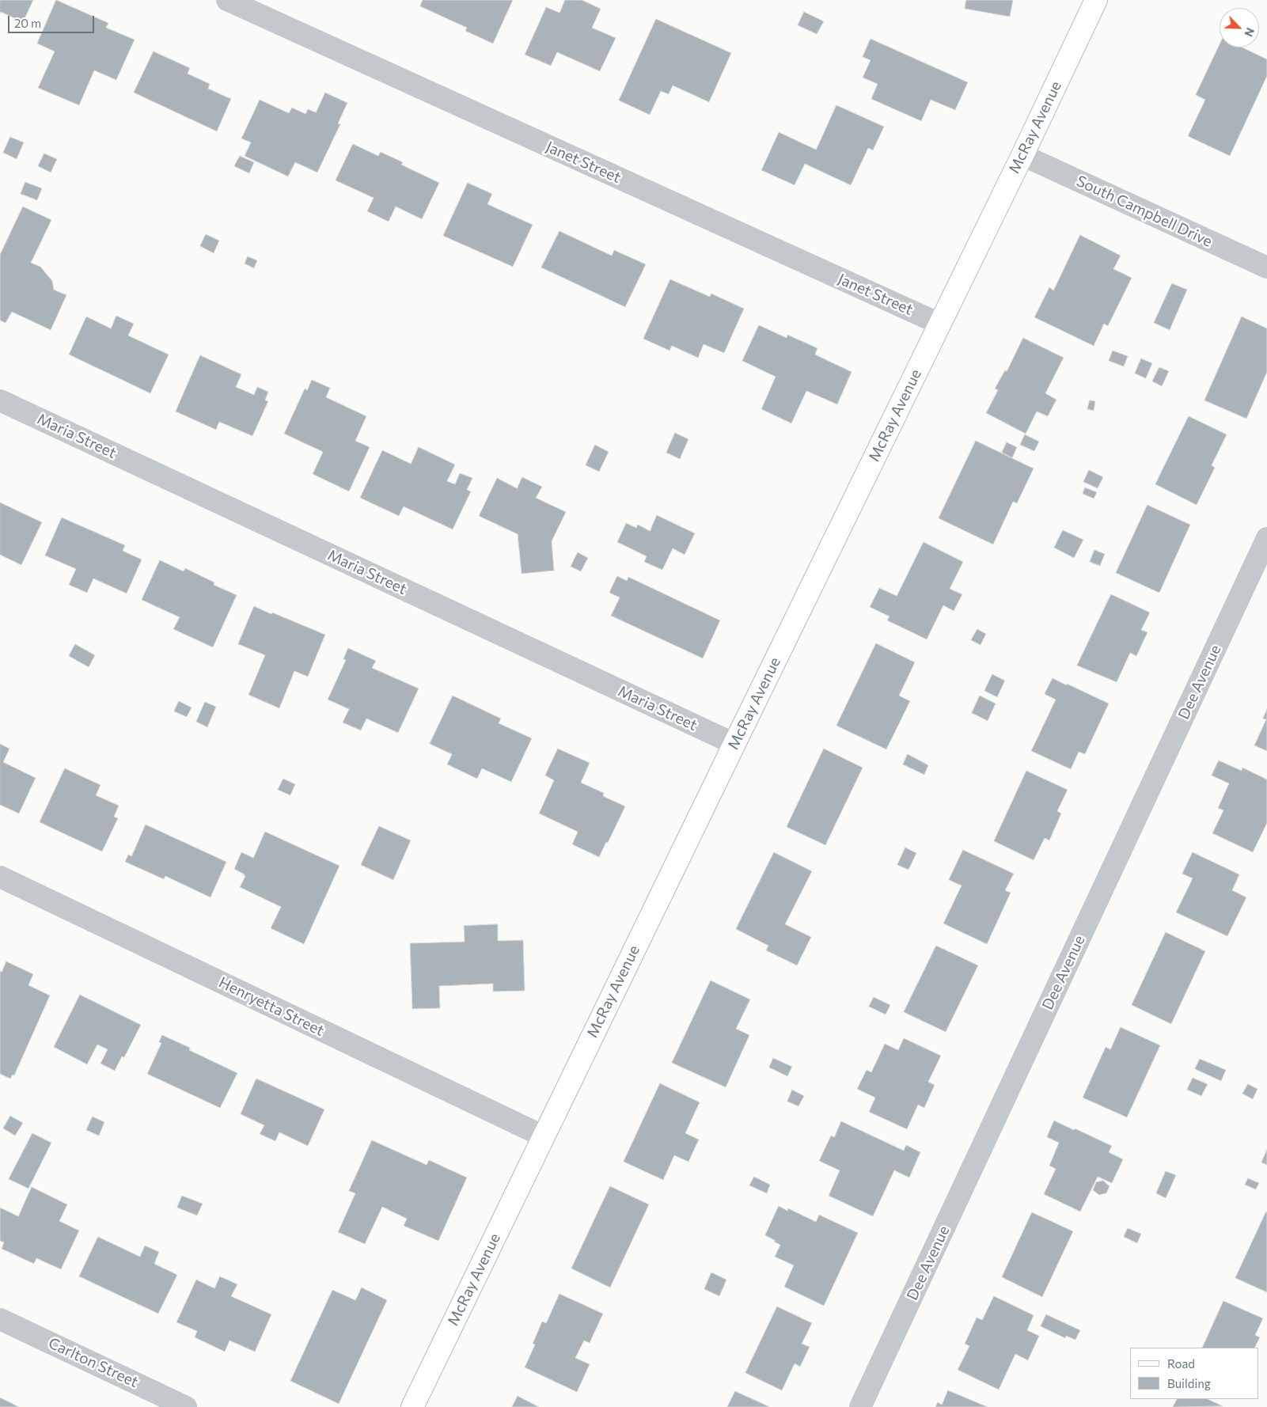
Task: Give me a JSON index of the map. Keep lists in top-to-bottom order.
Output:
{
  "streets": {
    "street": [
      "McRay Avenue",
      "Janet Street",
      "South Campbell Drive",
      "Maria Street",
      "Dee Avenue",
      "Henryetta Street",
      "Carlton Street"
    ]
  },
  "crossings": [
    ["McRay Avenue", "Janet Street"],
    ["McRay Avenue", "South Campbell Drive"],
    ["McRay Avenue", "Maria Street"],
    ["McRay Avenue", "Henryetta Street"]
  ],
  "legend": ["Road", "Building"],
  "scale_bar": "20 m",
  "north": "bottom right"
}
